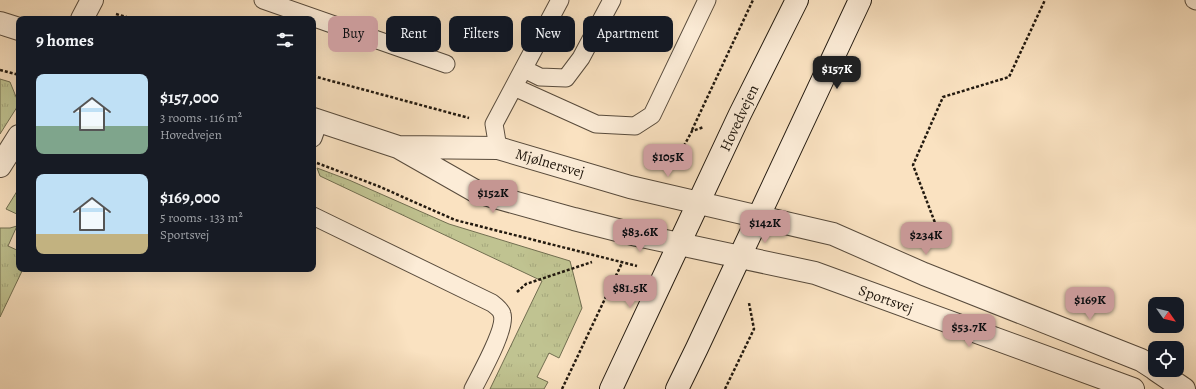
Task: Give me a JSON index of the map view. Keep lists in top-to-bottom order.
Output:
{
  "streets": {
    "street": ["Hovedvejen", "Mjølnersvej", "Sportsvej"]
  },
  "crossings": [
    ["Hovedvejen", "Mjølnersvej"],
    ["Hovedvejen", "Sportsvej"],
    ["Mjølnersvej", "Sportsvej"]
  ],
  "north": "bottom right",
  "page": {
    "chip": [
      "Buy",
      "Rent",
      "Filters",
      "New",
      "Apartment"
    ],
    "heading": "9 homes",
    "price": [
      "$157K",
      "$105K",
      "$152K",
      "$142K",
      "$83.6K",
      "$234K",
      "$81.5K",
      "$169K",
      "$53.7K"
    ],
    "list": [
      {
        "name": "$157,000",
        "note": "3 rooms · 116 m² · Hovedvejen"
      },
      {
        "name": "$169,000",
        "note": "5 rooms · 133 m² · Sportsvej"
      }
    ]
  }
}
